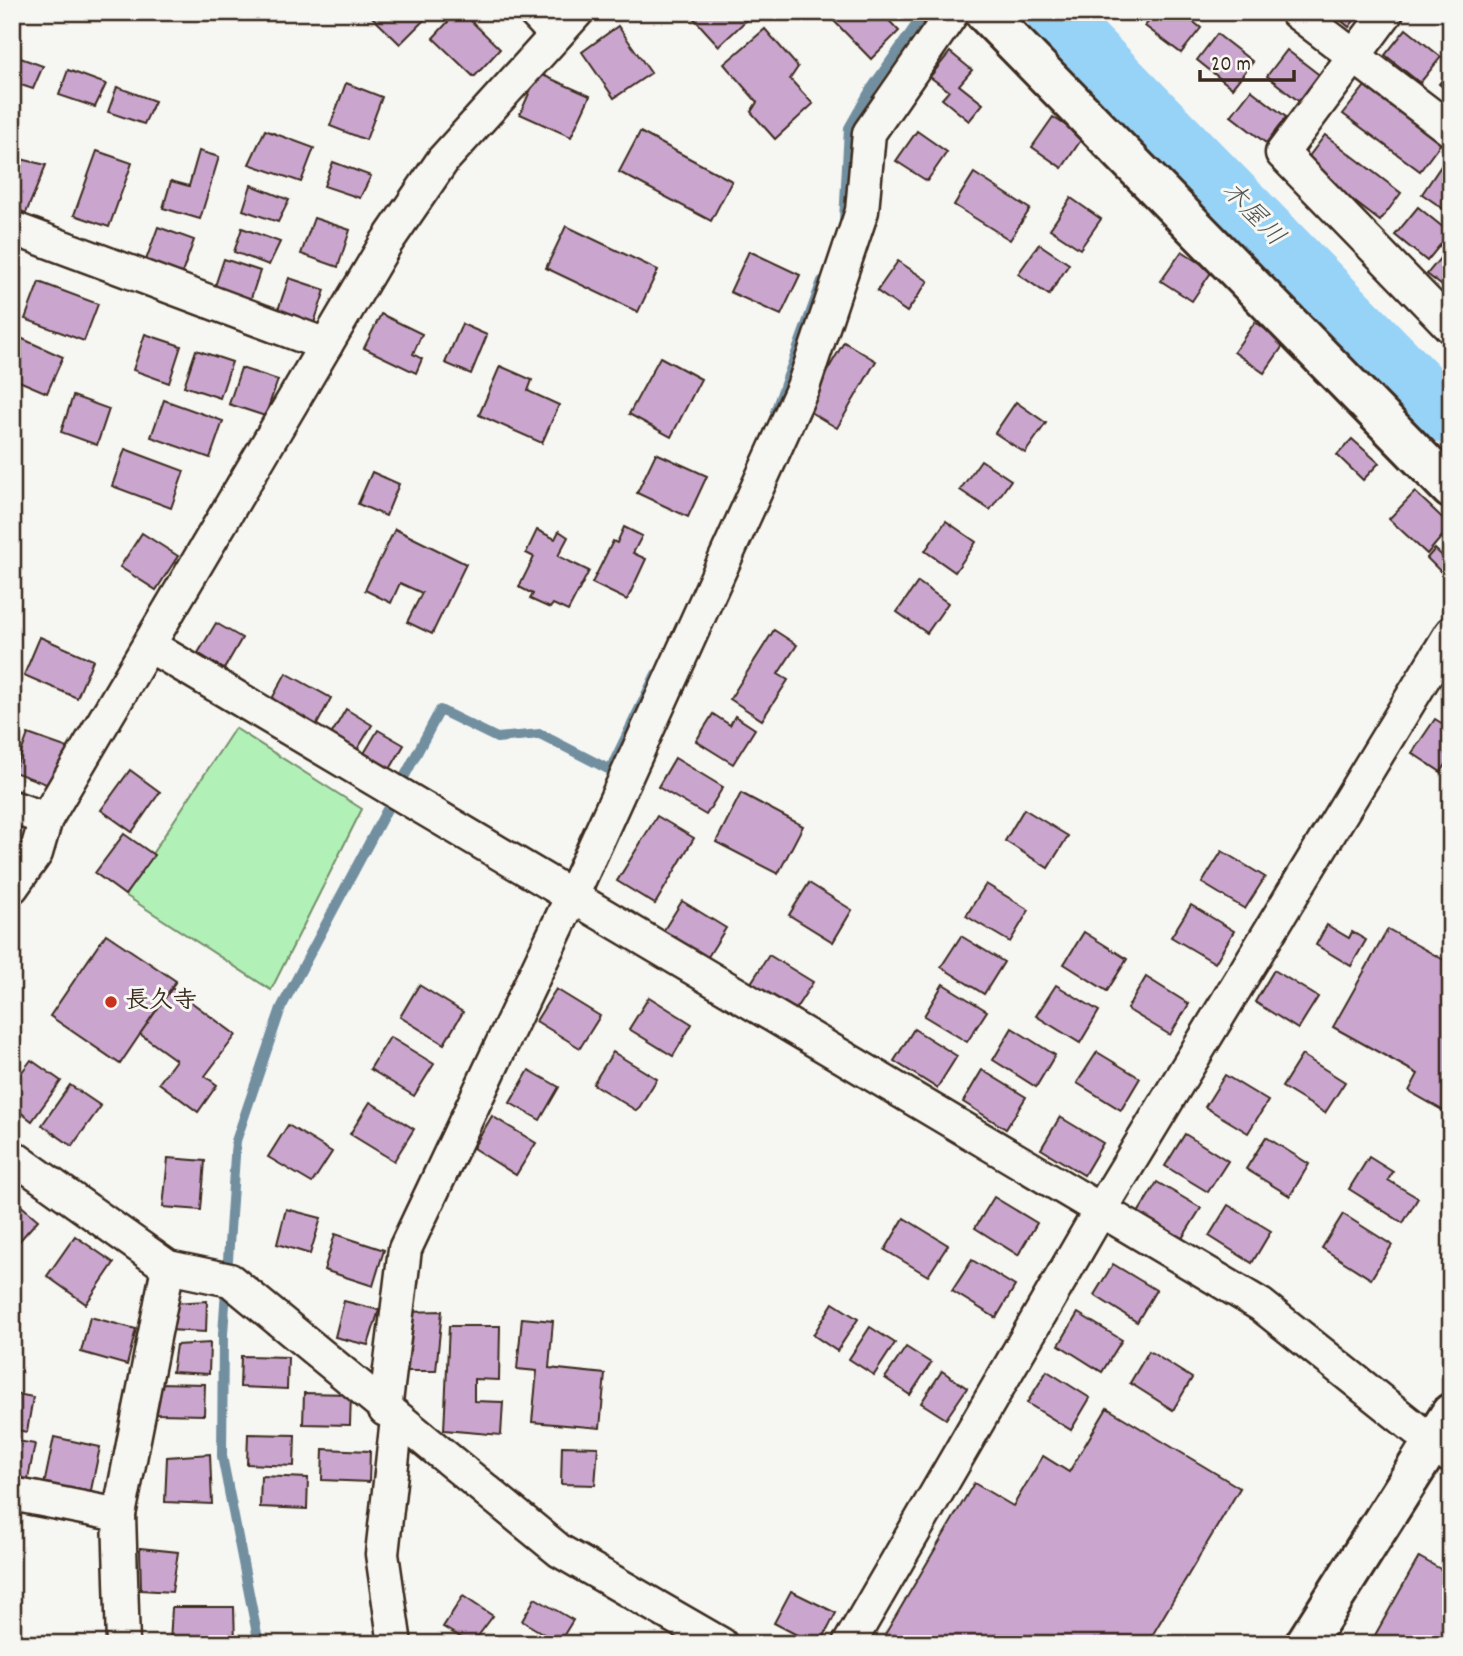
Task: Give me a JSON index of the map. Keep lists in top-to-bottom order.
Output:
{
  "water": ["木屋川"],
  "places": ["長久寺"],
  "scale_bar": "20 m"
}
